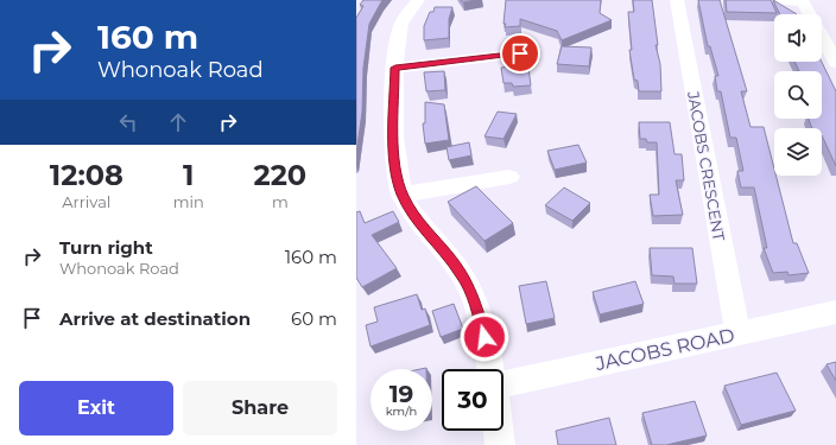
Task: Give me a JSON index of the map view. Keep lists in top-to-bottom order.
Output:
{
  "streets": {
    "street": ["JACOBS CRESCENT", "JACOBS ROAD"]
  },
  "crossings": [
    ["JACOBS CRESCENT", "JACOBS ROAD"]
  ],
  "page": {
    "turn": ["160 m", "Whonoak Road"],
    "eta": [
      "12:08",
      "Arrival",
      "1",
      "min",
      "220",
      "m"
    ],
    "list": [
      {
        "name": "Turn right",
        "note": "Whonoak Road",
        "value": "160 m"
      },
      {
        "name": "Arrive at destination",
        "value": "60 m"
      }
    ],
    "speed": "19 km/h",
    "limit": "30",
    "buttons": ["Exit", "Share"]
  }
}
